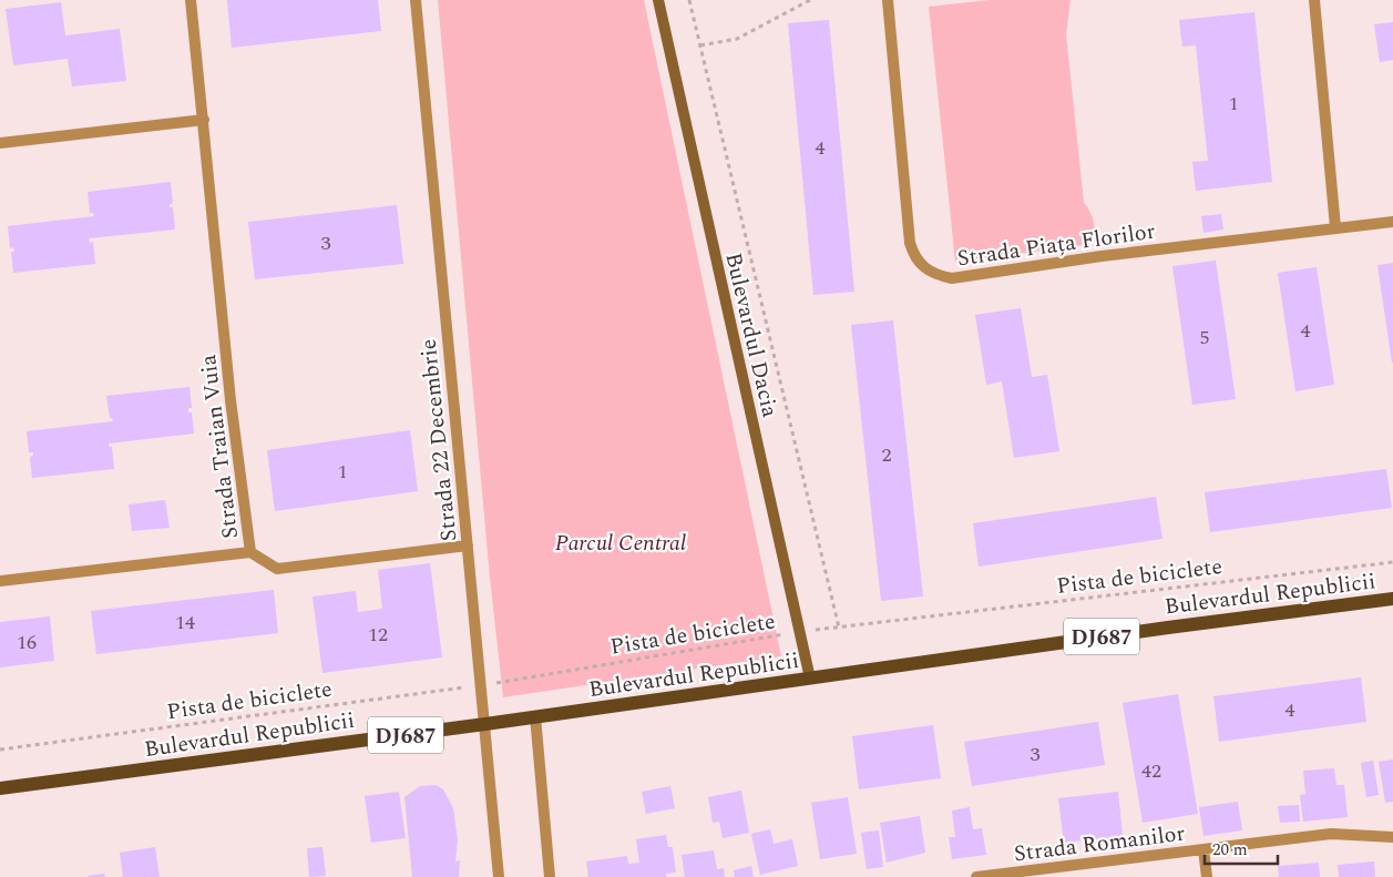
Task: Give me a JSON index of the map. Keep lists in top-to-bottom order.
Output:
{
  "streets": {
    "main road": ["Bulevardul Dacia", "Bulevardul Republicii", "DJ687"],
    "street": [
      "Strada Piața Florilor",
      "Strada 22 Decembrie",
      "Strada Traian Vuia",
      "Strada Romanilor"
    ],
    "path": ["Pista de biciclete"]
  },
  "crossings": [
    ["Bulevardul Dacia", "Pista de biciclete"],
    ["Bulevardul Dacia", "Bulevardul Republicii"],
    ["Strada 22 Decembrie", "Pista de biciclete"],
    ["Strada 22 Decembrie", "Bulevardul Republicii"]
  ],
  "parks": ["Parcul Central"],
  "house_numbers": [
    "1",
    "4",
    "3",
    "4",
    "5",
    "2",
    "1",
    "14",
    "12",
    "16",
    "4",
    "3",
    "42"
  ],
  "scale_bar": "20 m"
}
